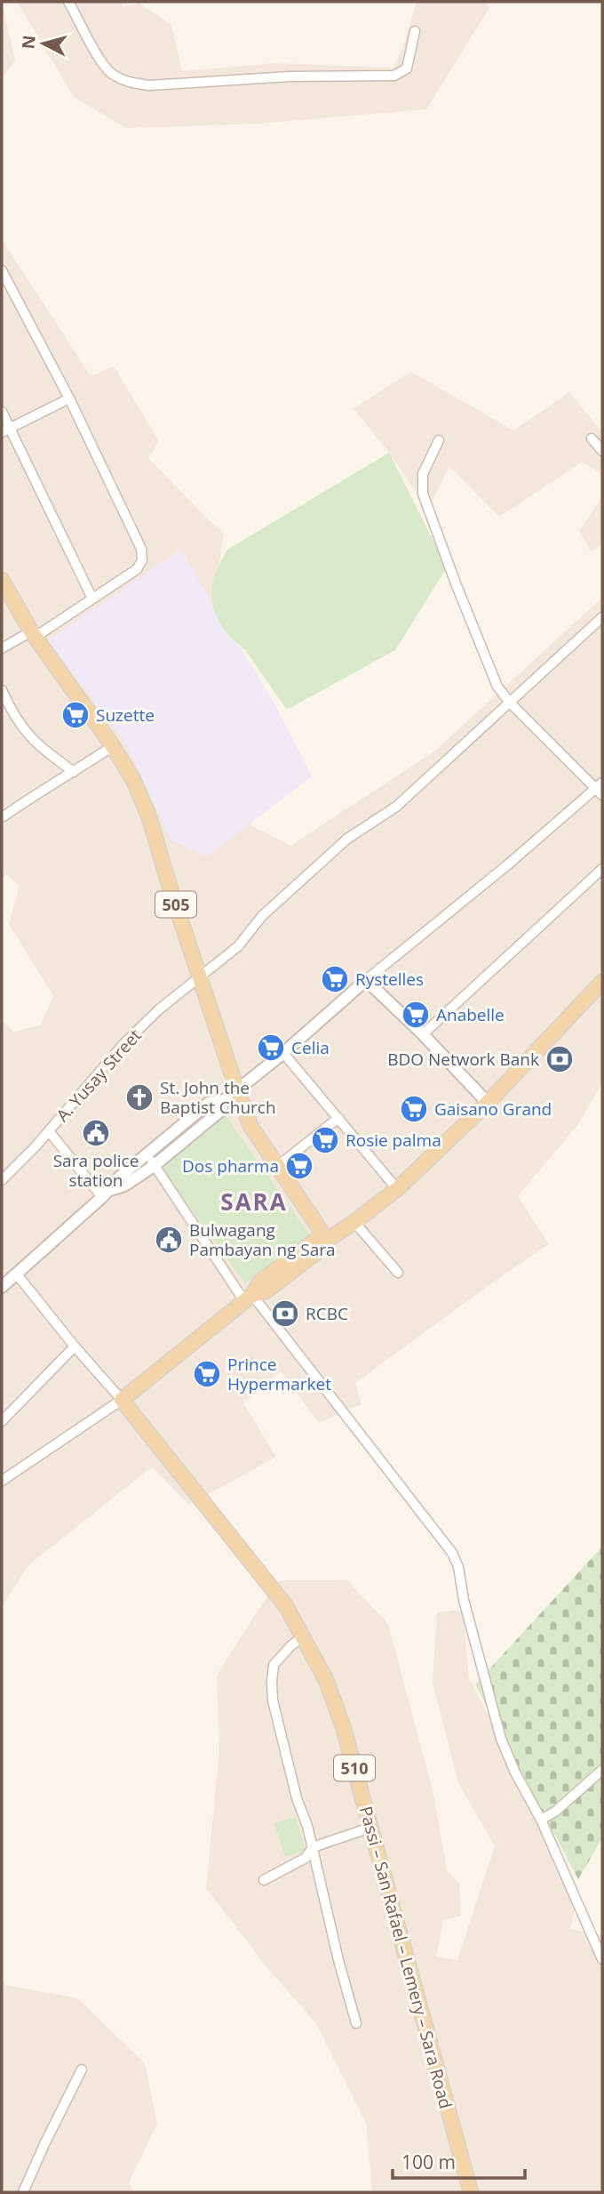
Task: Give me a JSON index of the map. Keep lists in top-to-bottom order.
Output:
{
  "streets": {
    "main road": ["505", "510", "Passi – San Rafael – Lemery – Sara Road"],
    "street": ["A. Yusay Street"]
  },
  "crossings": [
    ["505", "A. Yusay Street"]
  ],
  "districts": ["SARA"],
  "places": {
    "supermarket": [
      "Suzette",
      "Rystelles",
      "Anabelle",
      "Celia",
      "Gaisano Grand",
      "Rosie palma",
      "Dos pharma",
      "Prince Hypermarket"
    ],
    "bank": ["BDO Network Bank", "RCBC"],
    "church": ["St. John the Baptist Church"],
    "public building": ["Sara police station", "Bulwagang Pambayan ng Sara"]
  },
  "scale_bar": "100 m",
  "north": "left"
}
